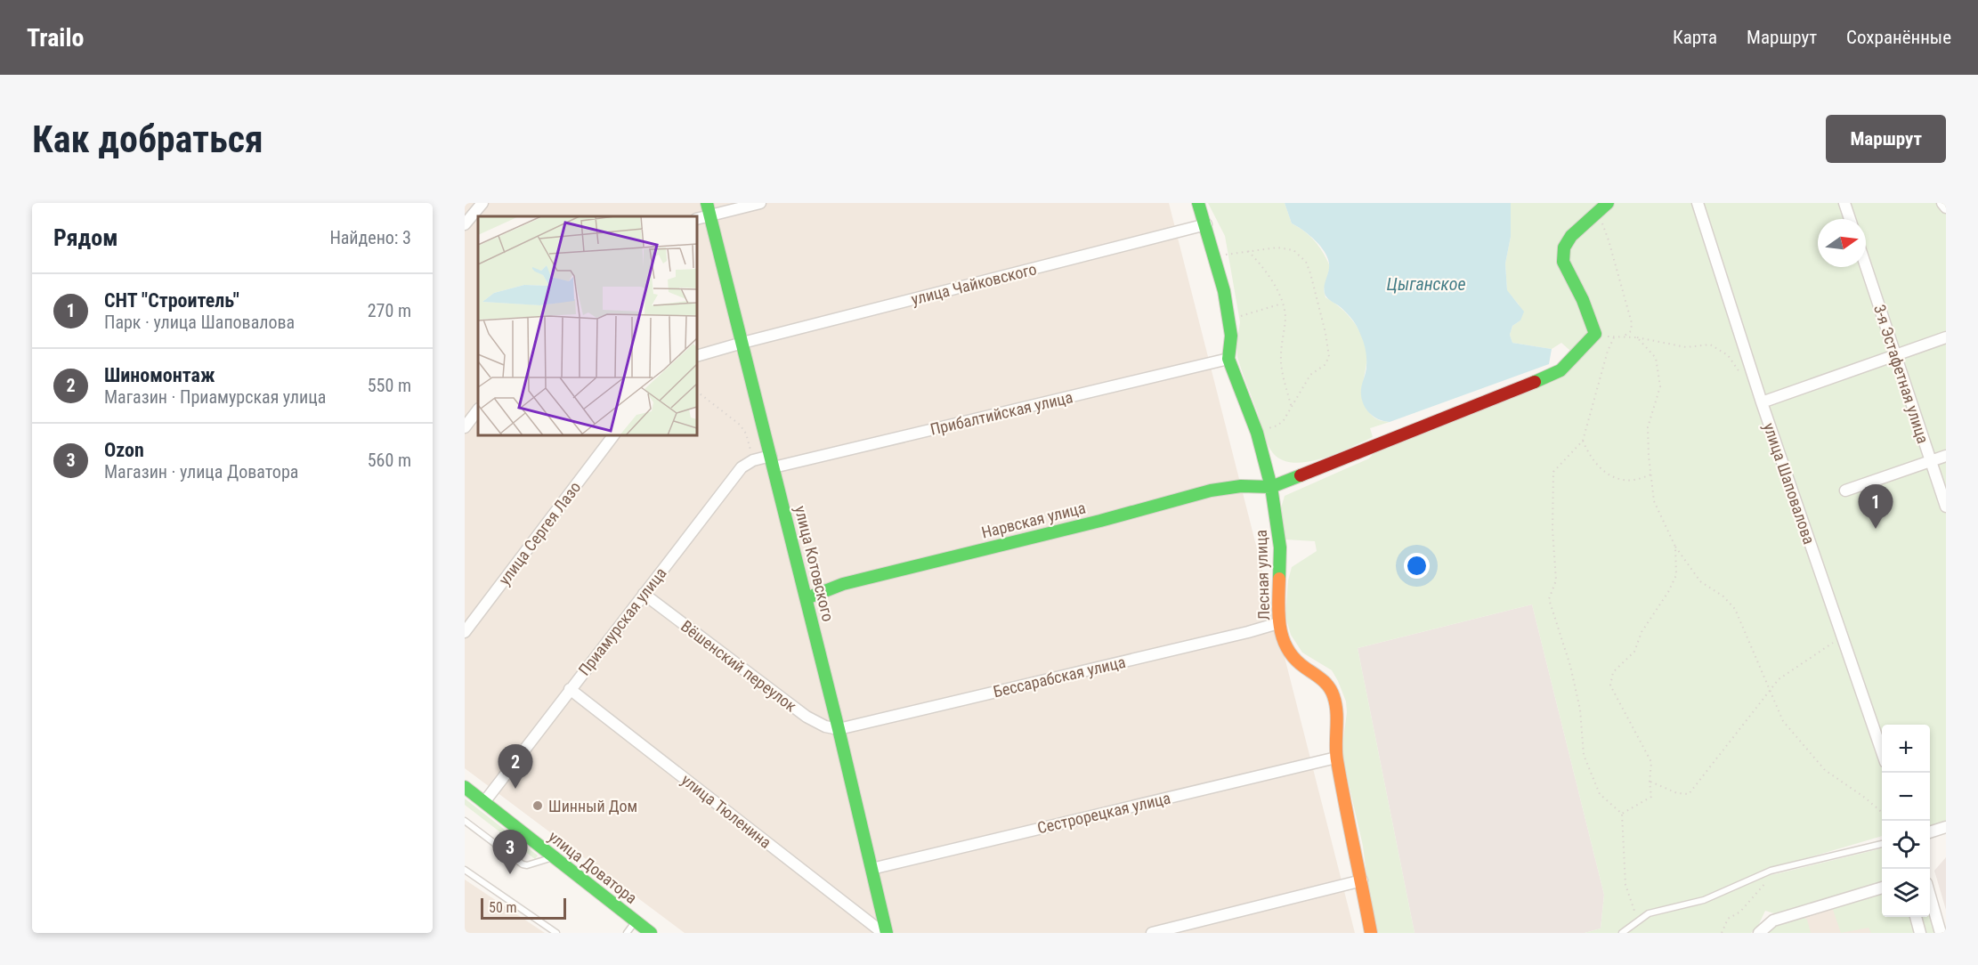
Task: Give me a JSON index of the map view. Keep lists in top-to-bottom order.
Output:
{
  "streets": {
    "street": [
      "улица Чайковского",
      "3-я Эстафетная улица",
      "Прибалтийская улица",
      "улица Шаповалова",
      "Нарвская улица",
      "улица Сергея Лазо",
      "улица Котовского",
      "Лесная улица",
      "Приамурская улица",
      "Вёшенский переулок",
      "Бессарабская улица",
      "улица Тюленина",
      "Сестрорецкая улица",
      "улица Доватора"
    ]
  },
  "crossings": [
    ["улица Чайковского", "улица Котовского"],
    ["улица Чайковского", "Лесная улица"],
    ["Прибалтийская улица", "улица Котовского"],
    ["Прибалтийская улица", "Лесная улица"],
    ["Прибалтийская улица", "Приамурская улица"],
    ["Нарвская улица", "улица Котовского"],
    ["Нарвская улица", "Лесная улица"],
    ["улица Котовского", "Приамурская улица"],
    ["улица Котовского", "Вёшенский переулок"],
    ["улица Котовского", "Бессарабская улица"],
    ["улица Котовского", "улица Тюленина"],
    ["улица Котовского", "Сестрорецкая улица"],
    ["Лесная улица", "Бессарабская улица"],
    ["Лесная улица", "Сестрорецкая улица"],
    ["Приамурская улица", "Вёшенский переулок"],
    ["Приамурская улица", "улица Тюленина"],
    ["Приамурская улица", "улица Доватора"],
    ["Вёшенский переулок", "Бессарабская улица"]
  ],
  "water": ["Цыганское"],
  "places": ["Шинный Дом"],
  "scale_bar": "50 m",
  "north": "right",
  "page": {
    "header": "Trailo",
    "nav": ["Карта", "Маршрут", "Сохранённые"],
    "buttons": "Маршрут",
    "title": "Как добраться",
    "heading": ["Рядом", "Найдено: 3"],
    "list": [
      {
        "mark": "1",
        "name": "СНТ \"Строитель\"",
        "note": "Парк · улица Шаповалова",
        "value": "270 m"
      },
      {
        "mark": "2",
        "name": "Шиномонтаж",
        "note": "Магазин · Приамурская улица",
        "value": "550 m"
      },
      {
        "mark": "3",
        "name": "Ozon",
        "note": "Магазин · улица Доватора",
        "value": "560 m"
      }
    ],
    "pins": ["1", "2", "3"],
    "map_buttons": ["+", "−"],
    "scale": "50 m"
  }
}
